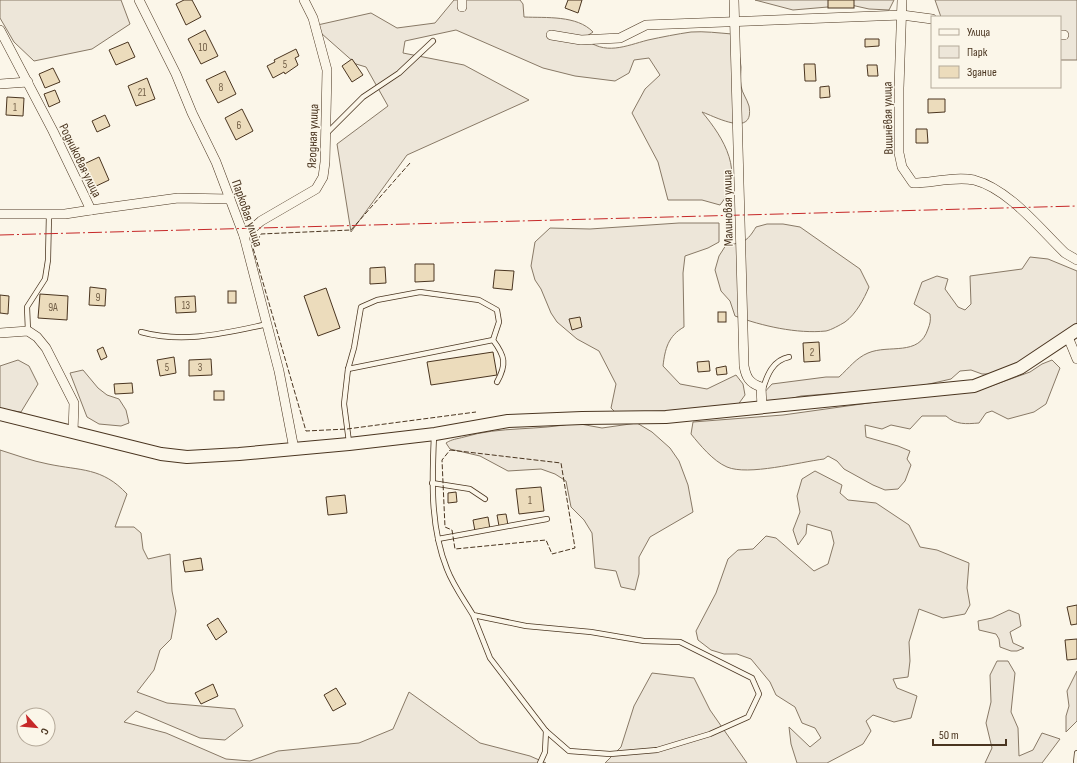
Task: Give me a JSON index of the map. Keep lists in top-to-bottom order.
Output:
{
  "streets": {
    "street": [
      "Вишнёвая улица",
      "Ягодная улица",
      "Родниковая улица",
      "Малиновая улица",
      "Парковая улица"
    ]
  },
  "crossings": [
    ["Ягодная улица", "Парковая улица"],
    ["Родниковая улица", "Парковая улица"]
  ],
  "house_numbers": [
    "10",
    "5",
    "8",
    "21",
    "1",
    "6",
    "9",
    "13",
    "9А",
    "2",
    "5",
    "3",
    "1"
  ],
  "legend": ["Улица", "Парк", "Здание"],
  "scale_bar": "50 m",
  "north": "bottom right"
}
